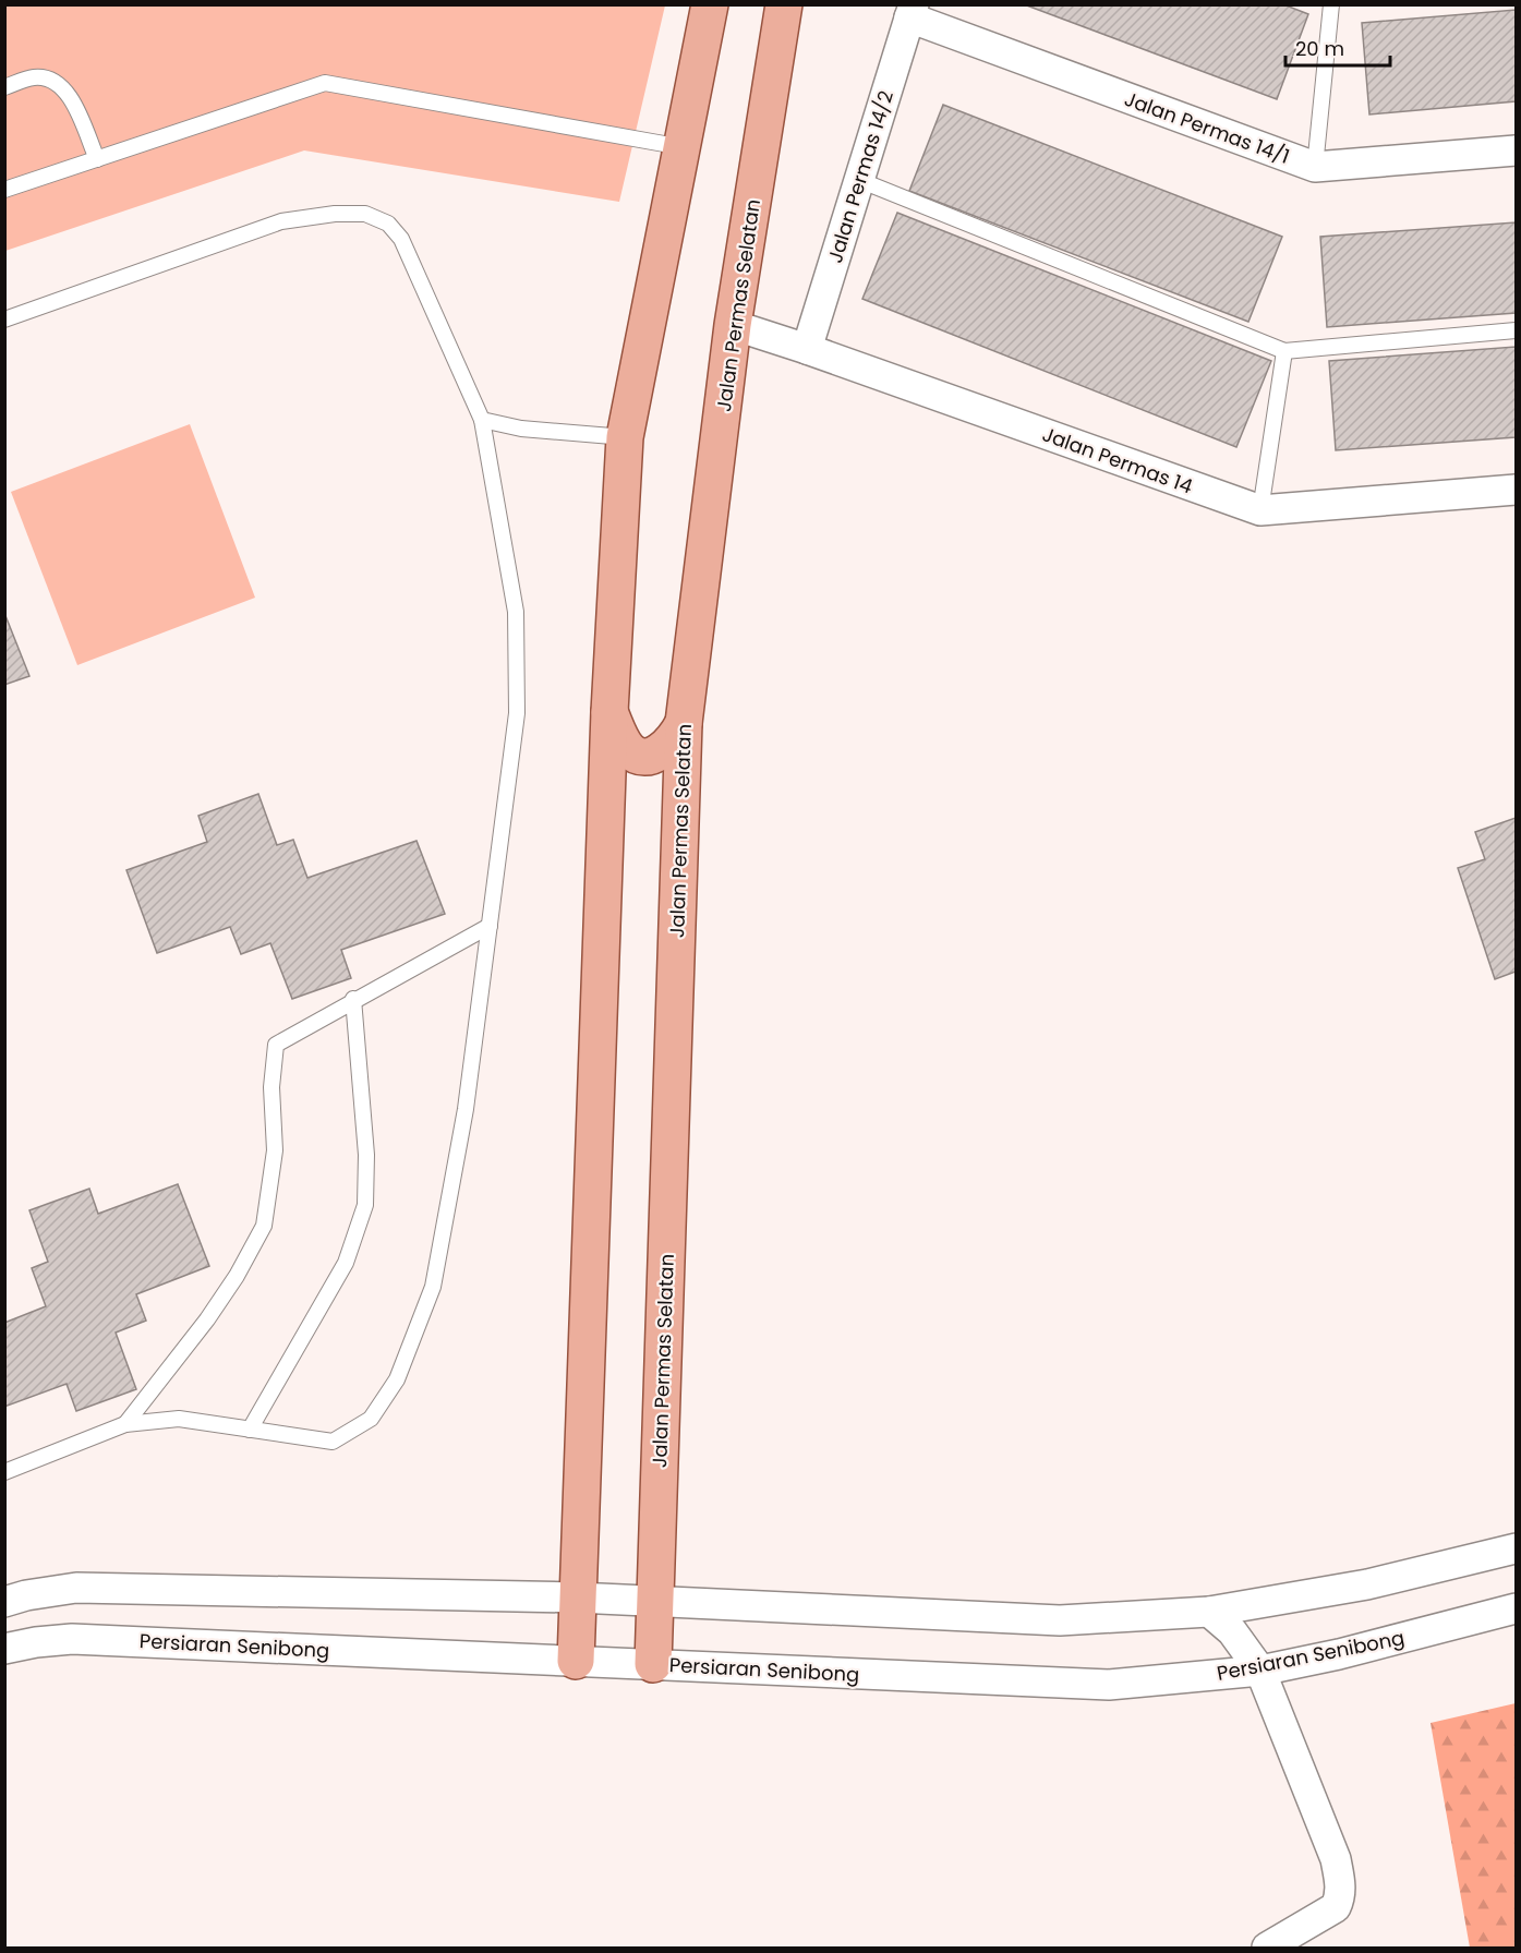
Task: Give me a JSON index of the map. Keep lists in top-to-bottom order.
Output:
{
  "streets": {
    "main road": ["Jalan Permas Selatan"],
    "street": [
      "Jalan Permas 14/1",
      "Jalan Permas 14/2",
      "Jalan Permas 14",
      "Persiaran Senibong"
    ]
  },
  "crossings": [
    ["Jalan Permas 14/1", "Jalan Permas 14/2"],
    ["Jalan Permas 14/2", "Jalan Permas 14"],
    ["Jalan Permas Selatan", "Jalan Permas 14"],
    ["Jalan Permas Selatan", "Persiaran Senibong"]
  ],
  "scale_bar": "20 m"
}
